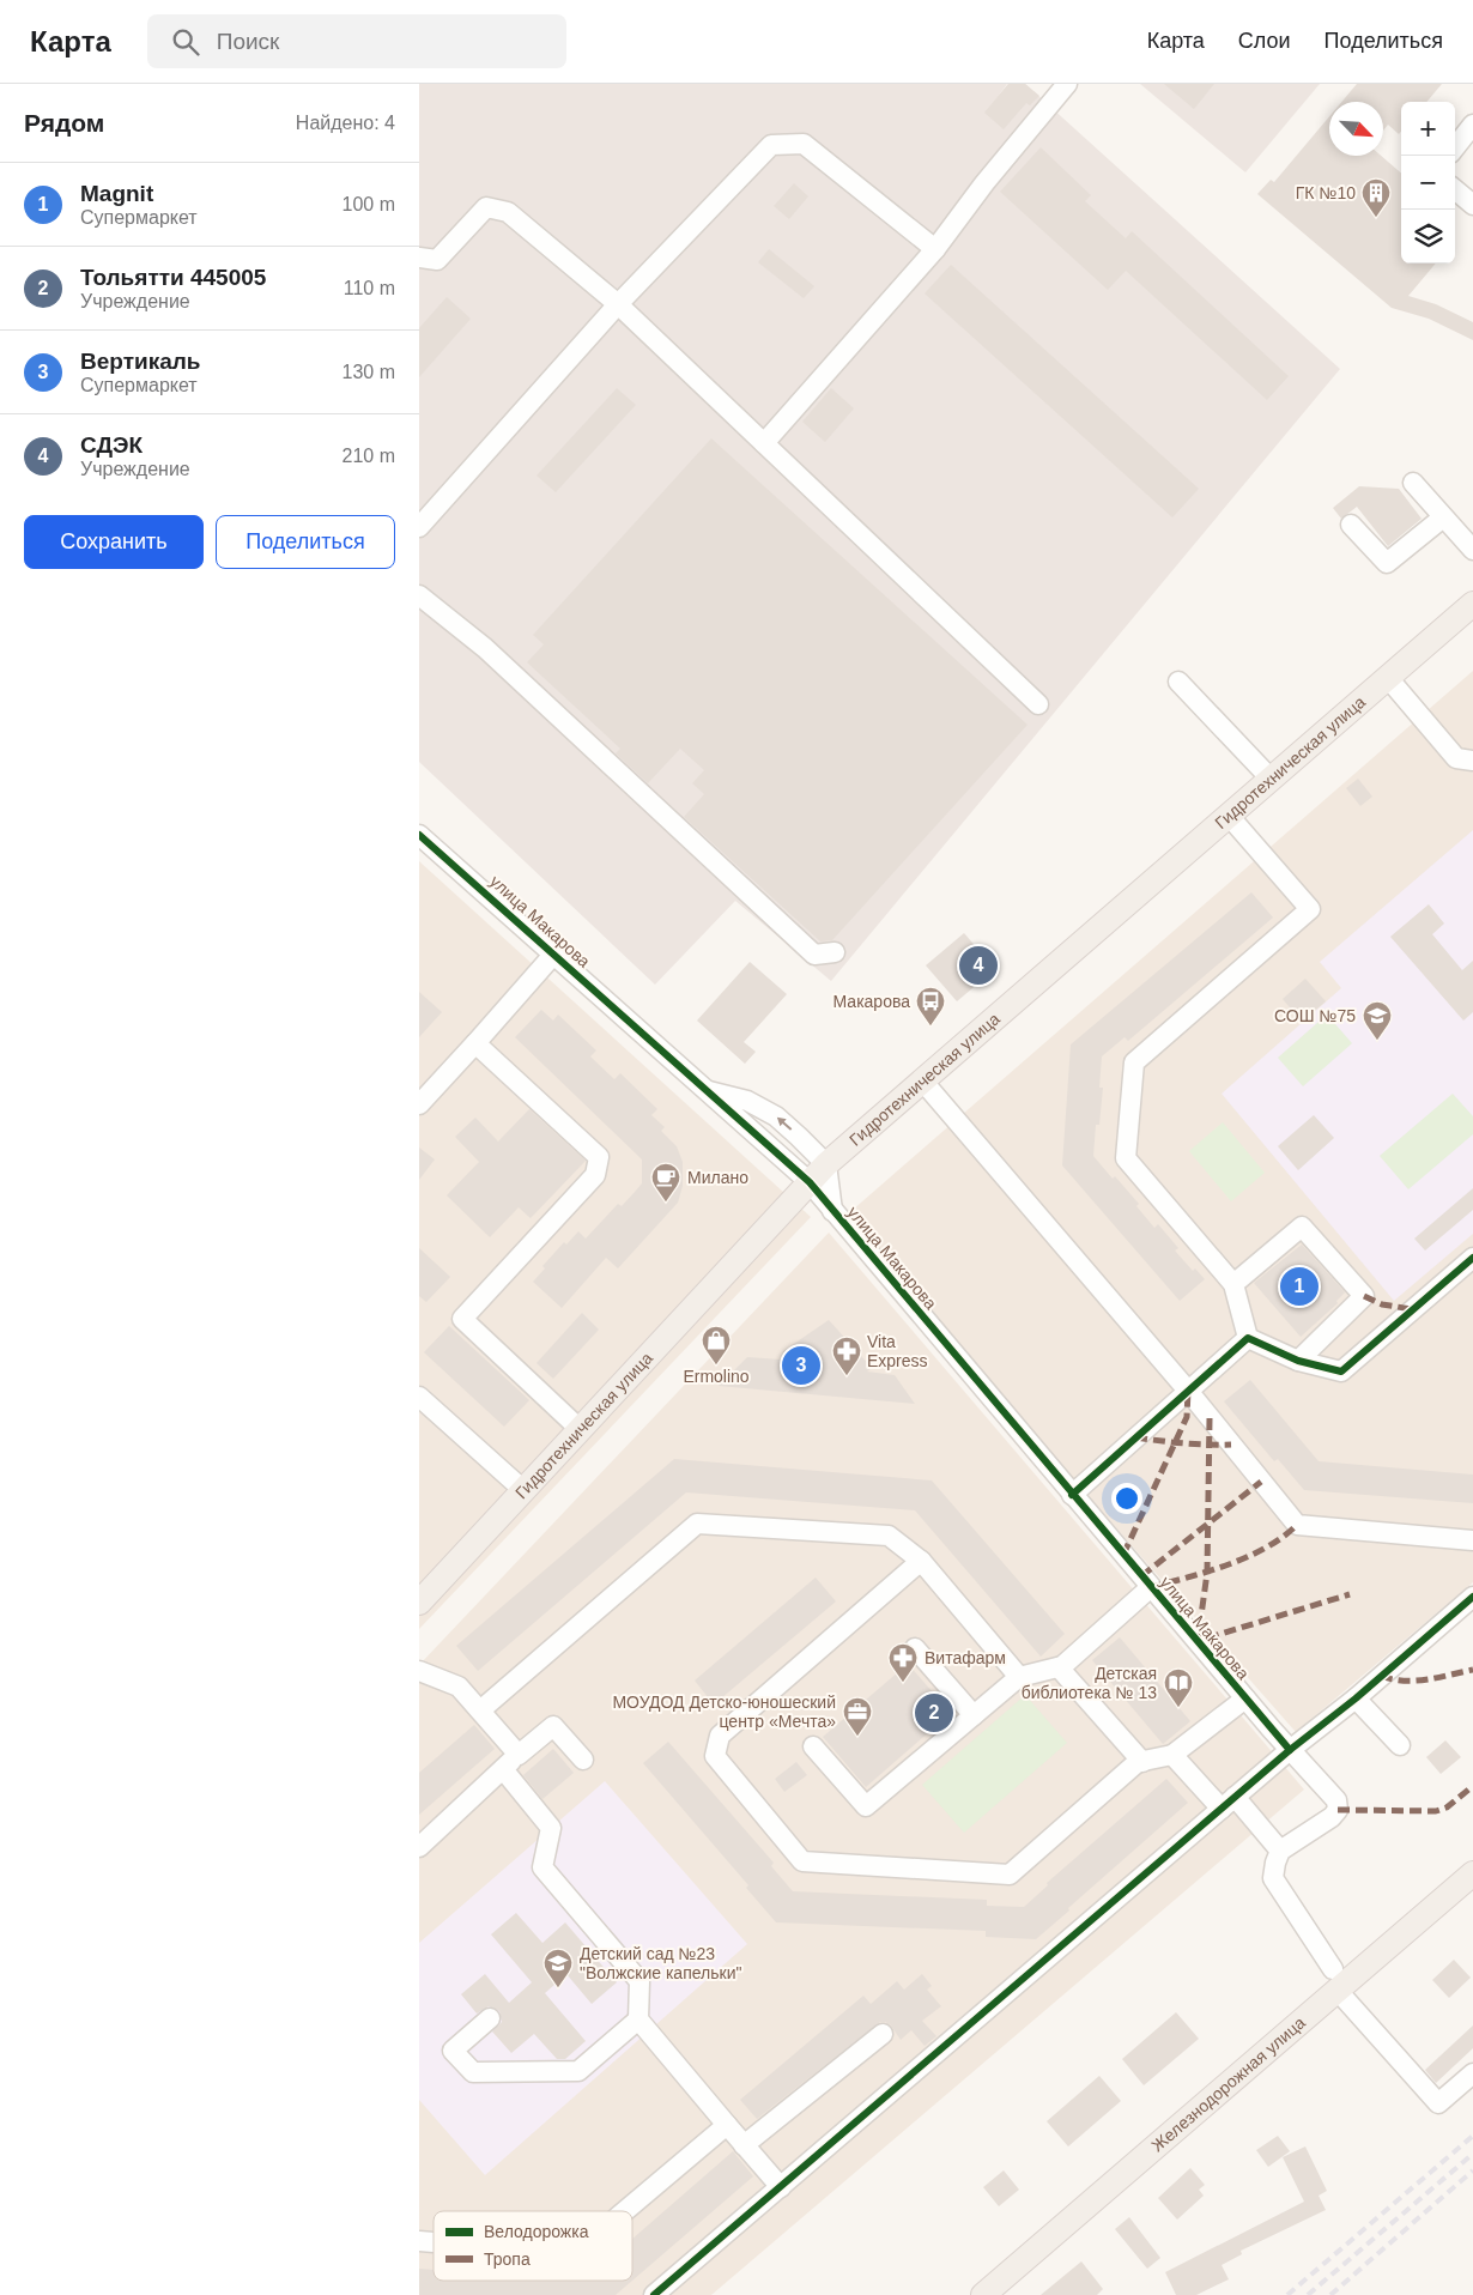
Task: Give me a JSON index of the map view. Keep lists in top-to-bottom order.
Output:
{
  "streets": {
    "main road": ["Гидротехническая улица", "Железнодорожная улица"],
    "street": ["улица Макарова"]
  },
  "crossings": [
    ["Гидротехническая улица", "улица Макарова"]
  ],
  "places": {
    "building": ["ГК №10"],
    "bus stop": ["Макарова"],
    "school or university": ["СОШ №75", "Детский сад №23 \"Волжские капельки\""],
    "cafe": ["Милано"],
    "shop": ["Ermolino"],
    "pharmacy": ["Vita Express", "Витафарм"],
    "library": ["Детская библиотека № 13"],
    "office": ["МОУДОД Детско-юношеский центр «Мечта»"]
  },
  "legend": ["Велодорожка", "Тропа"],
  "north": "bottom right",
  "page": {
    "header": "Карта",
    "search": "Поиск",
    "nav": ["Карта", "Слои", "Поделиться"],
    "heading": ["Рядом", "Найдено: 4"],
    "map_buttons": ["+", "−"],
    "list": [
      {
        "mark": "1",
        "name": "Magnit",
        "note": "Супермаркет",
        "value": "100 m"
      },
      {
        "mark": "2",
        "name": "Тольятти 445005",
        "note": "Учреждение",
        "value": "110 m"
      },
      {
        "mark": "3",
        "name": "Вертикаль",
        "note": "Супермаркет",
        "value": "130 m"
      },
      {
        "mark": "4",
        "name": "СДЭК",
        "note": "Учреждение",
        "value": "210 m"
      }
    ],
    "buttons": ["Сохранить", "Поделиться"],
    "pins": [
      "4",
      "1",
      "3",
      "2"
    ]
  }
}
